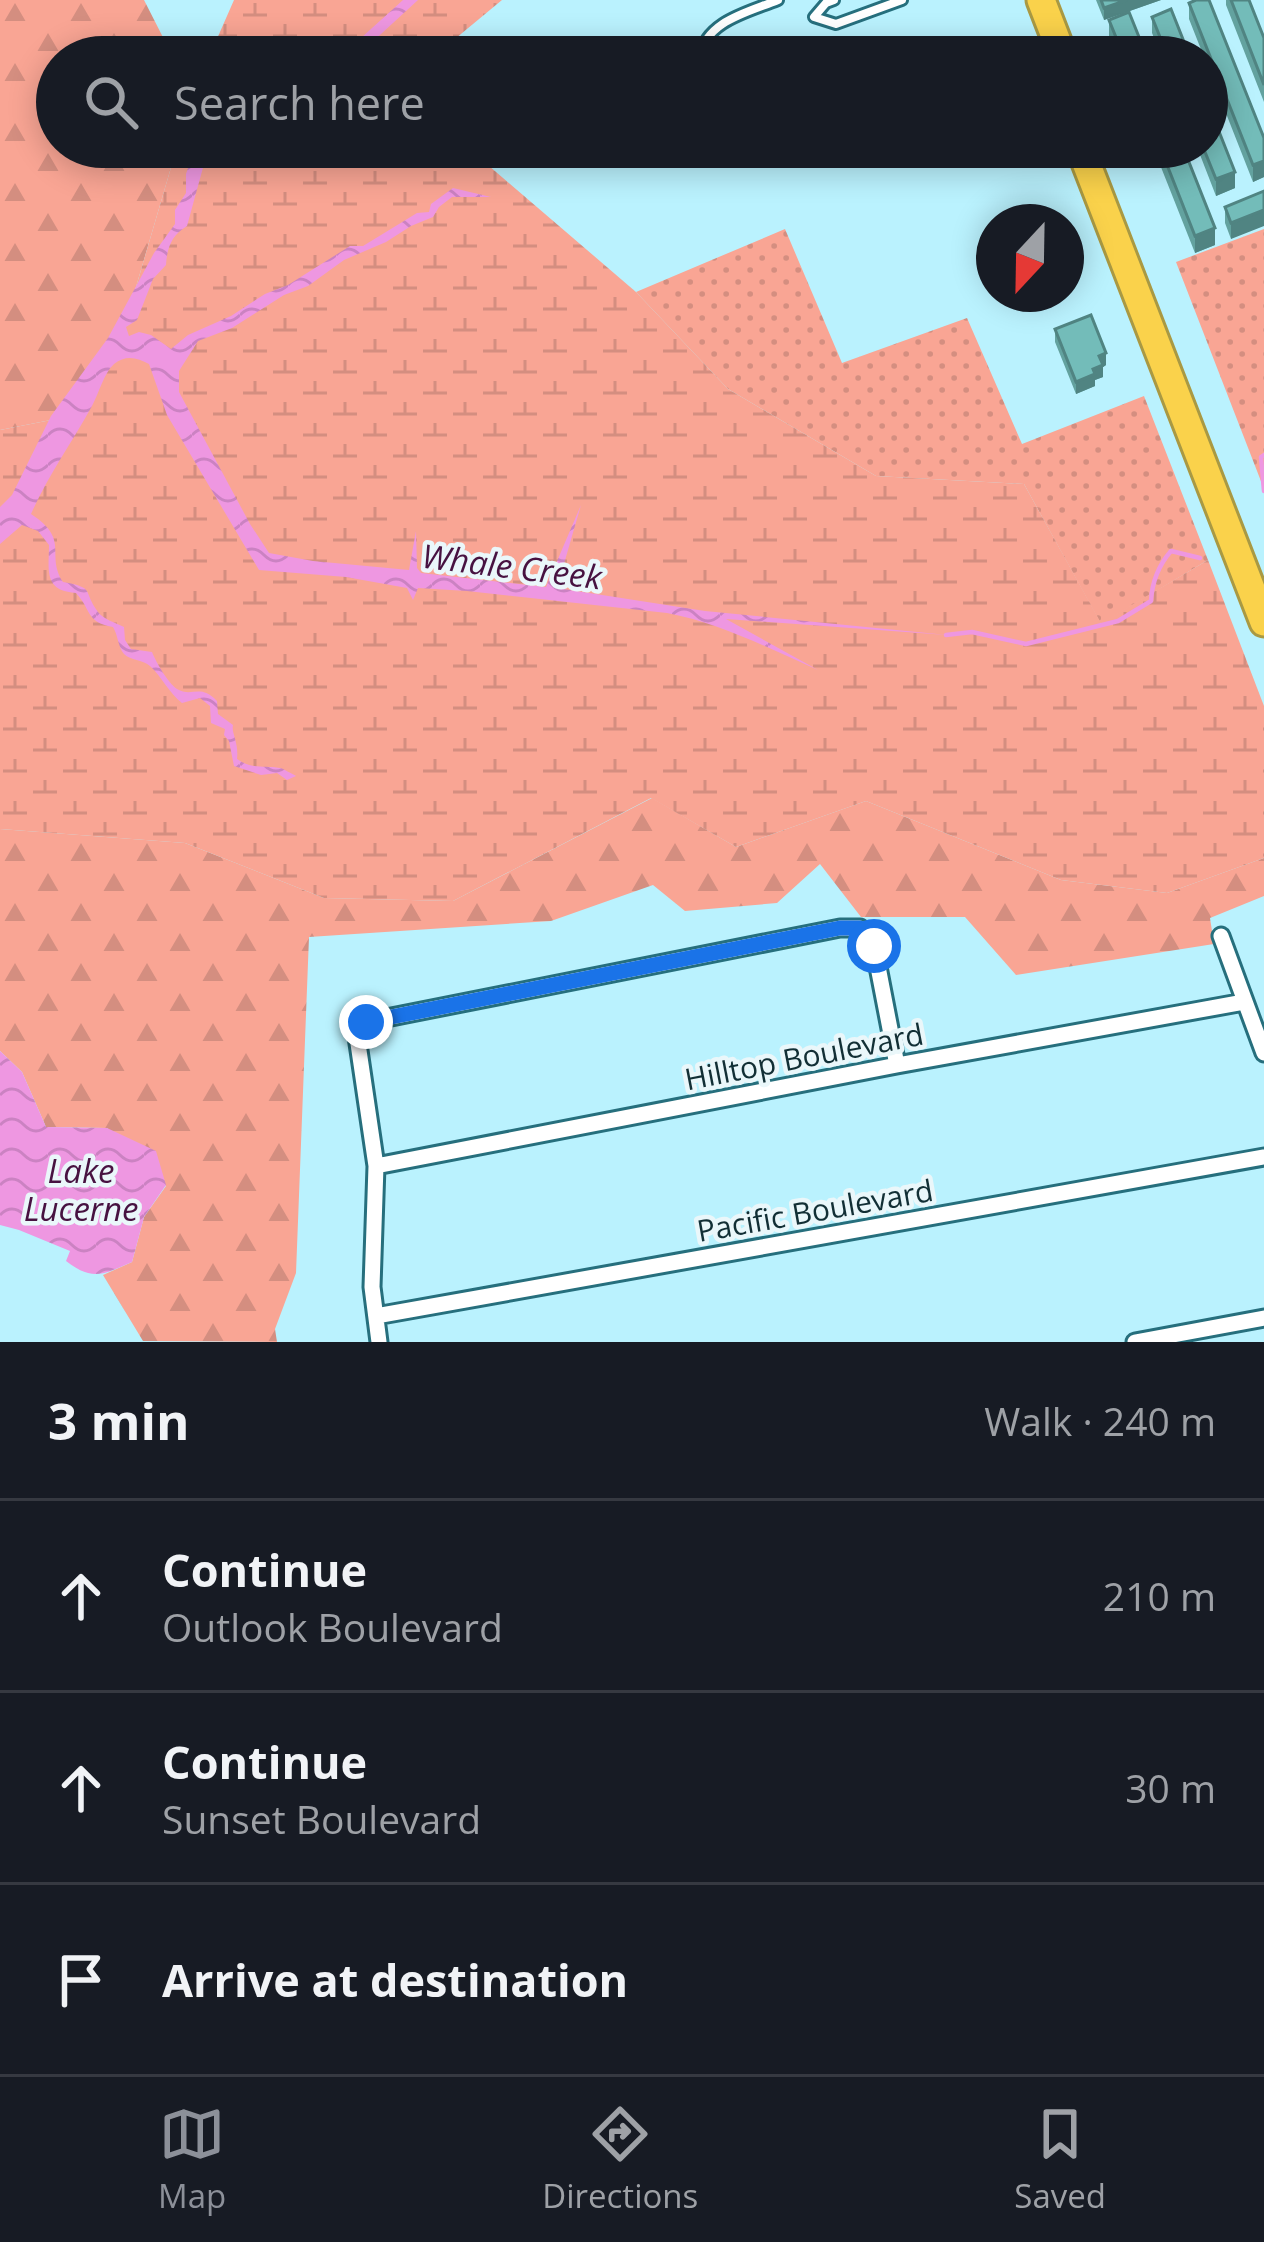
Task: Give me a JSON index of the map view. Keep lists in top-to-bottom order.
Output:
{
  "streets": {
    "street": ["Hilltop Boulevard", "Pacific Boulevard"]
  },
  "water": ["Whale Creek", "Lake Lucerne"],
  "north": "bottom",
  "page": {
    "search": "Search here",
    "heading": ["3 min", "Walk · 240 m"],
    "list": [
      ["Continue", "Outlook Boulevard", "210 m"],
      ["Continue", "Sunset Boulevard", "30 m"],
      "Arrive at destination"
    ],
    "nav": ["Map", "Directions", "Saved"]
  }
}
